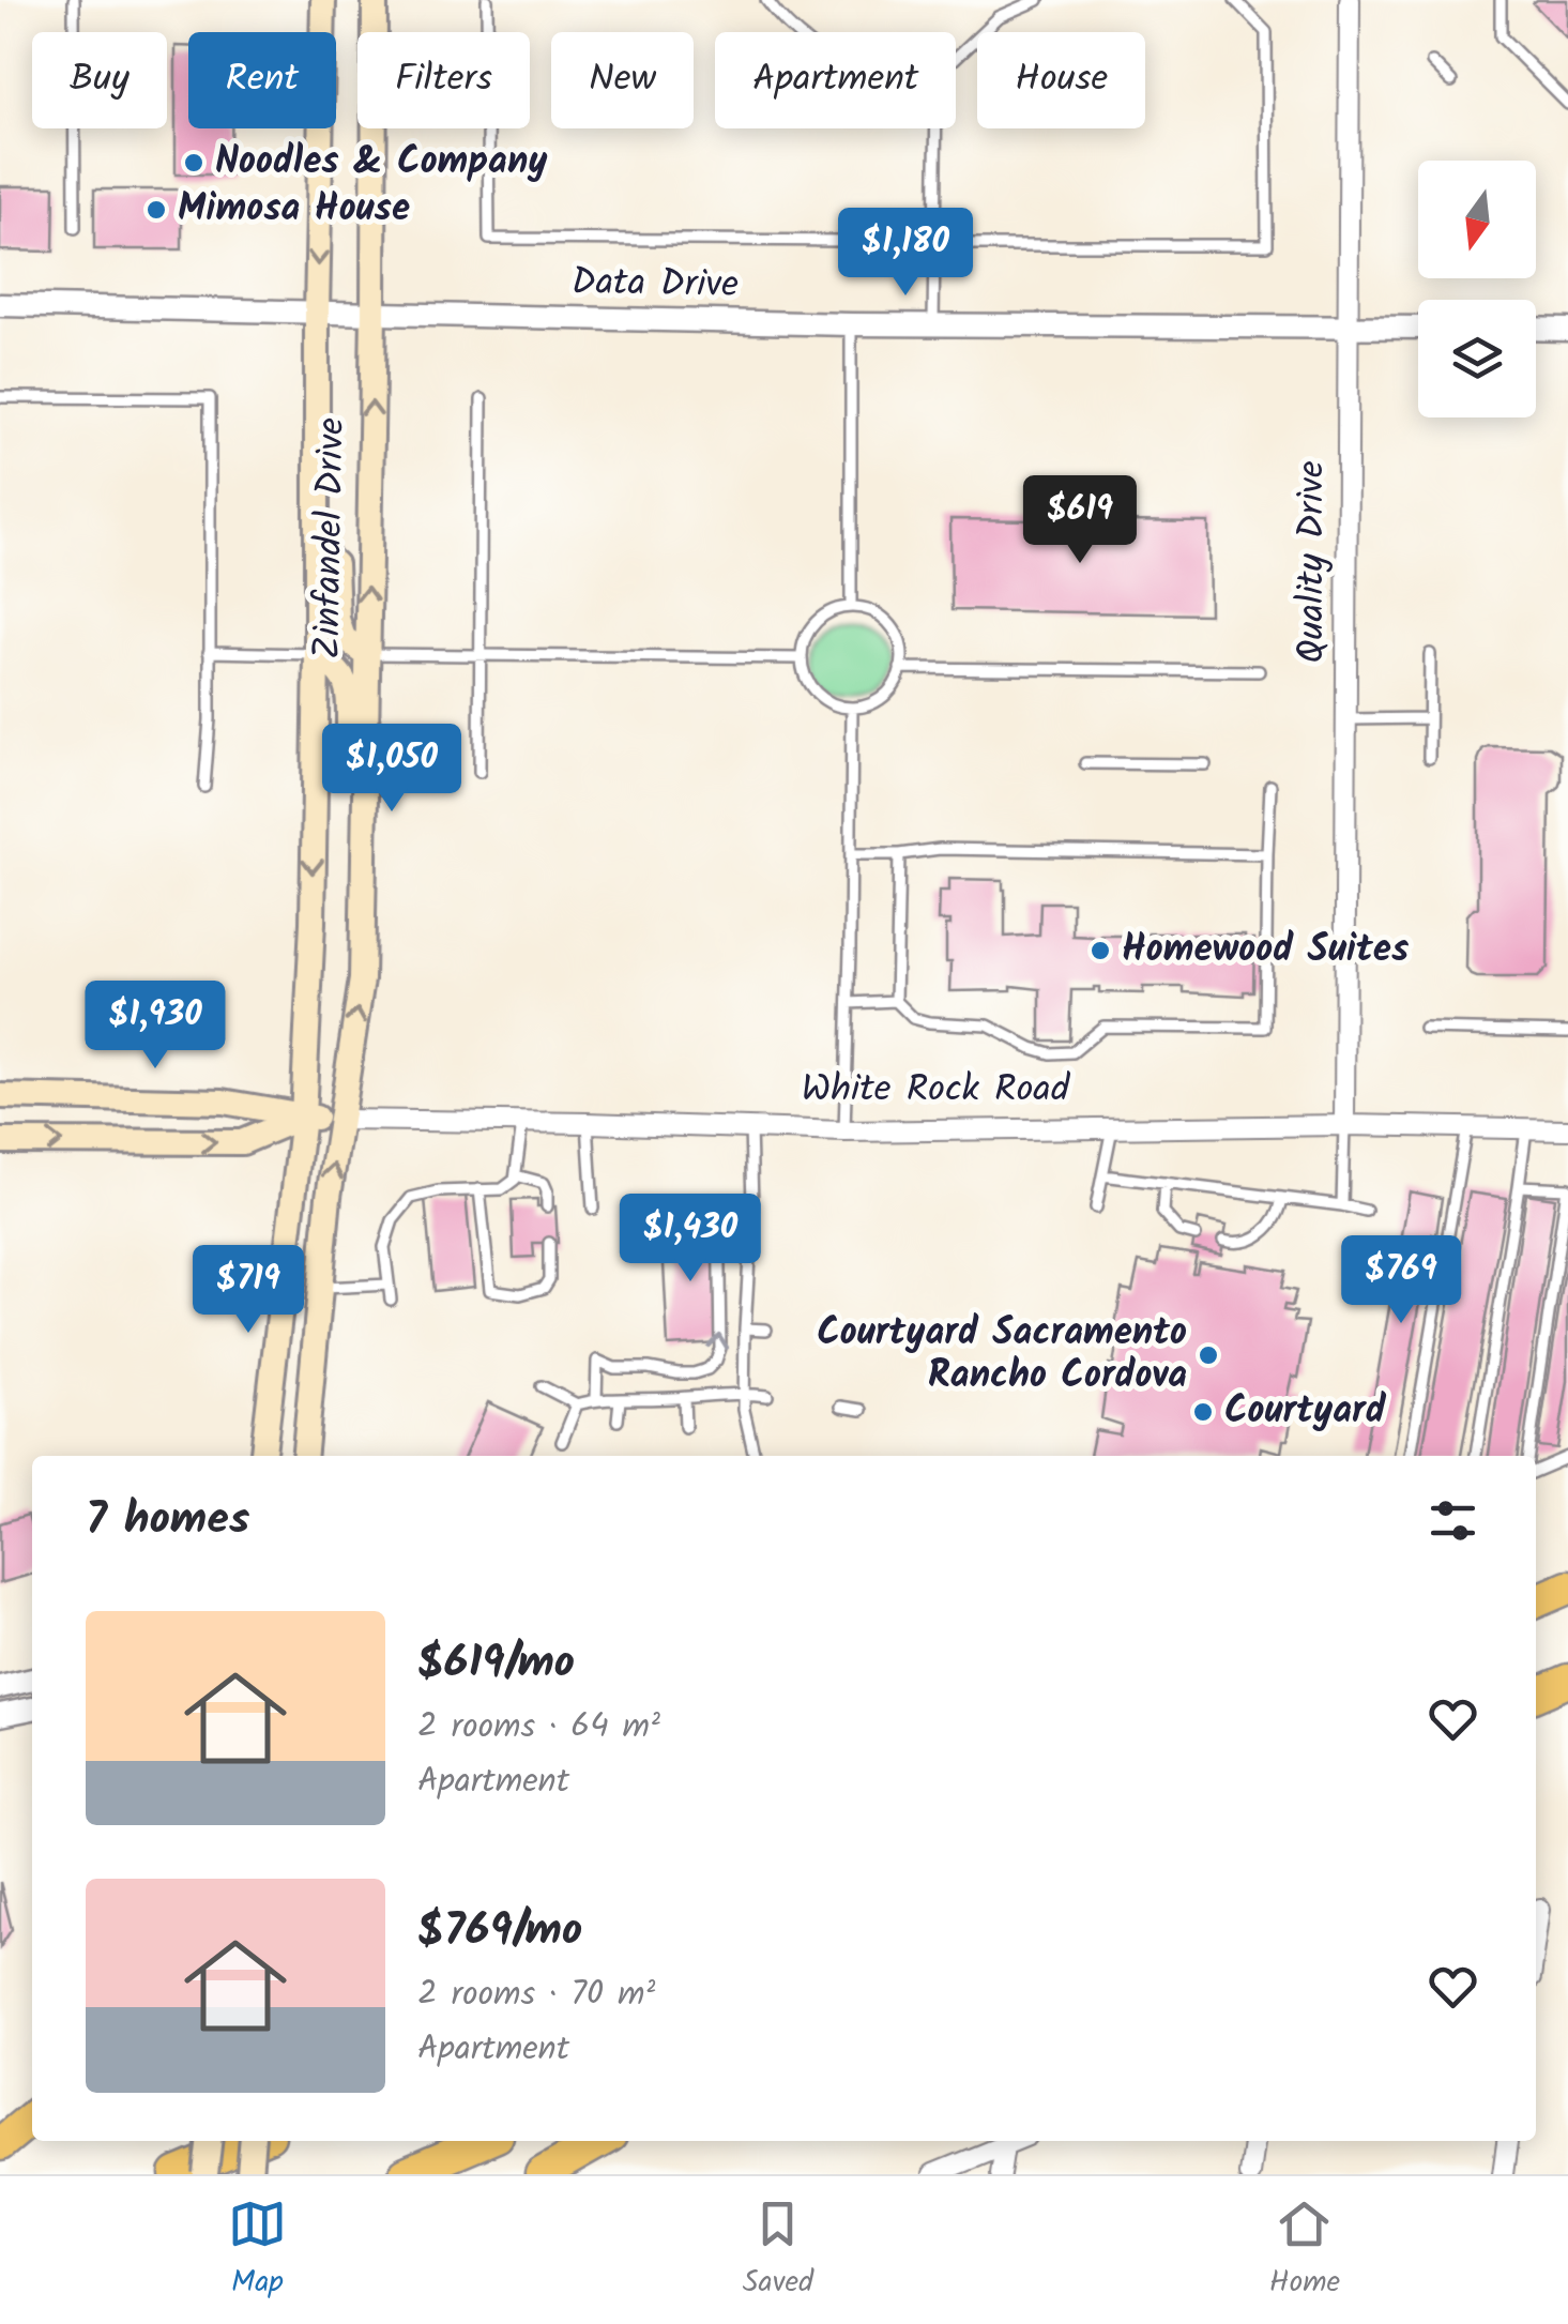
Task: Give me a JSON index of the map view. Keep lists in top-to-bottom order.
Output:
{
  "streets": {
    "main road": ["Zinfandel Drive", "White Rock Road"],
    "street": ["Data Drive", "Quality Drive"]
  },
  "crossings": [
    ["Data Drive", "Zinfandel Drive"],
    ["Data Drive", "Quality Drive"],
    ["Zinfandel Drive", "White Rock Road"],
    ["Quality Drive", "White Rock Road"]
  ],
  "places": [
    "Noodles & Company",
    "Mimosa House",
    "Homewood Suites",
    "Courtyard Sacramento Rancho Cordova",
    "Courtyard"
  ],
  "north": "bottom",
  "page": {
    "chip": [
      "Buy",
      "Rent",
      "Filters",
      "New",
      "Apartment",
      "House"
    ],
    "price": [
      "$1,180",
      "$619",
      "$1,050",
      "$1,930",
      "$1,430",
      "$769",
      "$719"
    ],
    "heading": "7 homes",
    "list": [
      {
        "name": "$619/mo",
        "note": "2 rooms · 64 m² · Apartment"
      },
      {
        "name": "$769/mo",
        "note": "2 rooms · 70 m² · Apartment"
      }
    ],
    "tabs": ["Map", "Saved", "Home"]
  }
}
